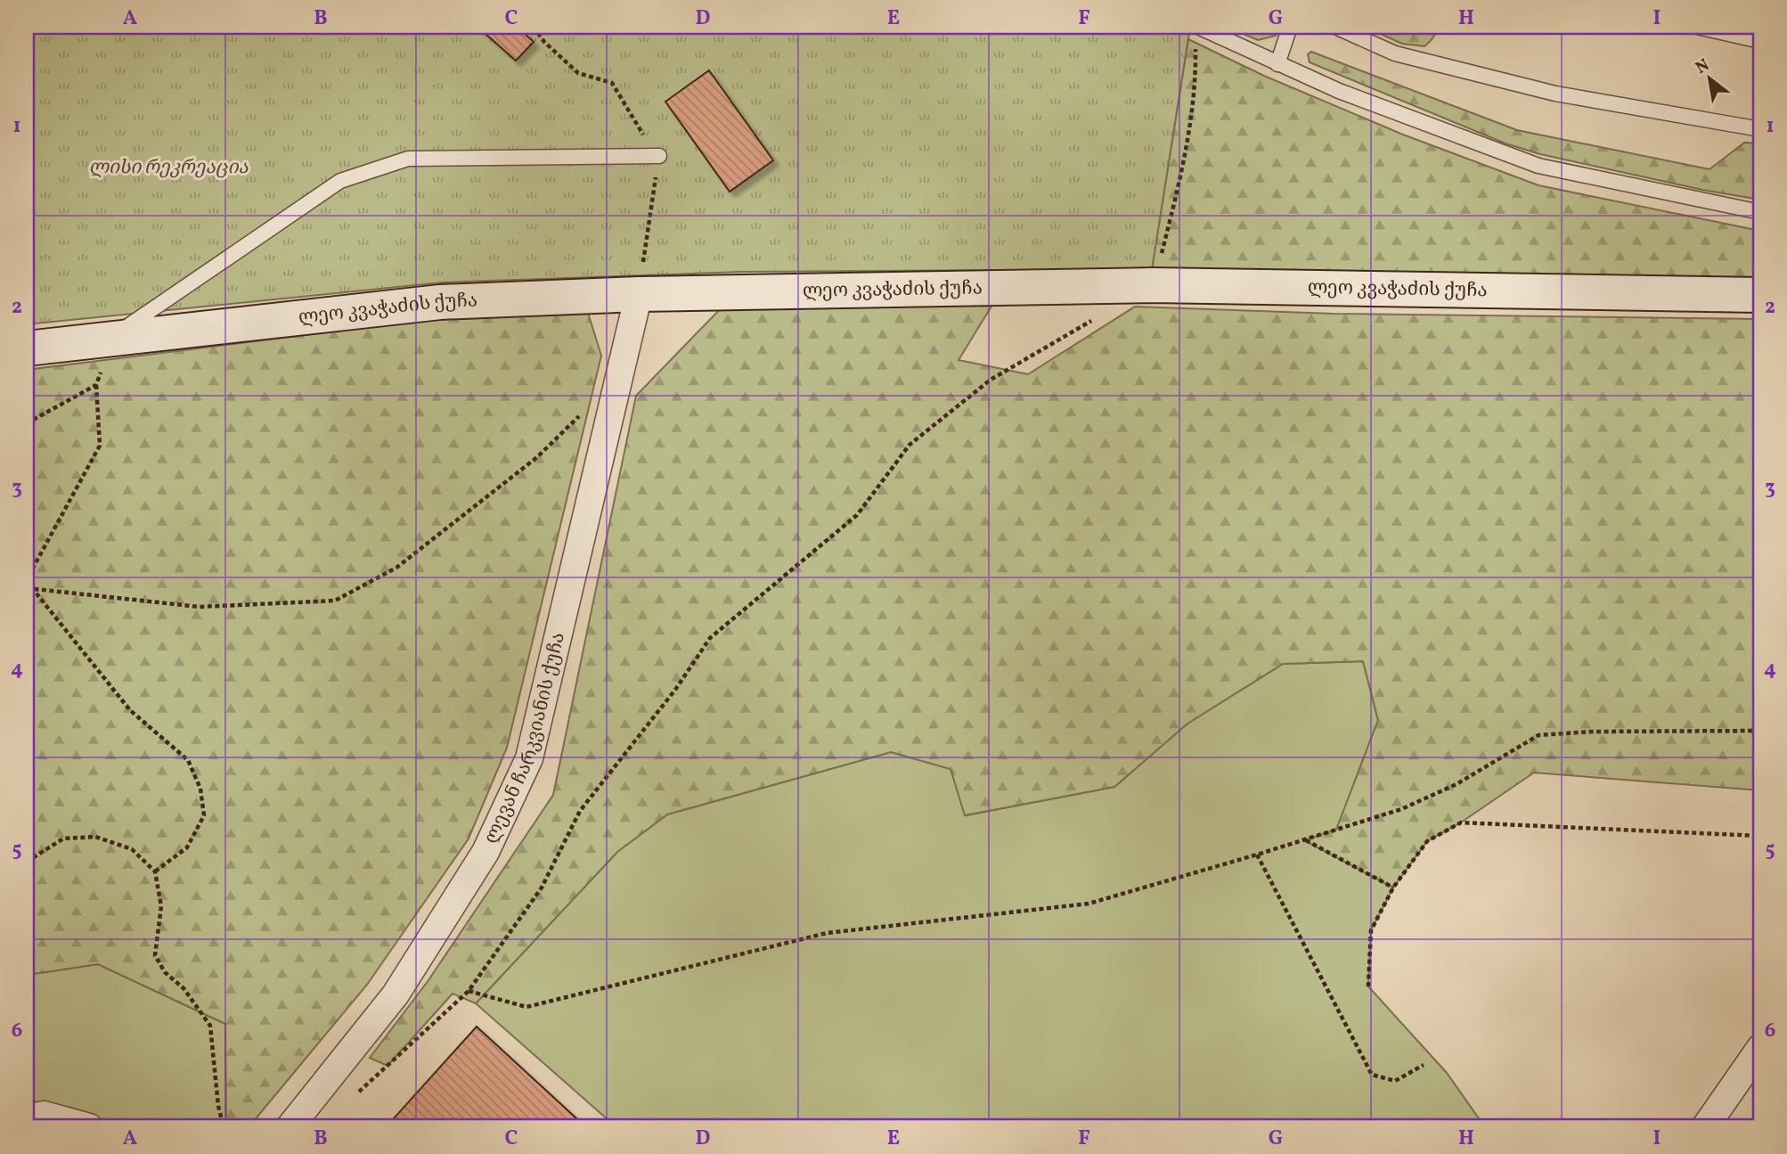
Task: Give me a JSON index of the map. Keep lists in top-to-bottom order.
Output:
{
  "streets": {
    "main road": ["ლეო კვაჭაძის ქუჩა"],
    "street": ["ლევან ჩარკვიანის ქუჩა"]
  },
  "crossings": [
    ["ლეო კვაჭაძის ქუჩა", "ლევან ჩარკვიანის ქუჩა"]
  ],
  "parks": ["ლისი რეკრეაცია"],
  "north": "top left",
  "grid": {
    "columns": [
      "A",
      "B",
      "C",
      "D",
      "E",
      "F",
      "G",
      "H",
      "I"
    ],
    "rows": [
      "1",
      "2",
      "3",
      "4",
      "5",
      "6"
    ]
  }
}
